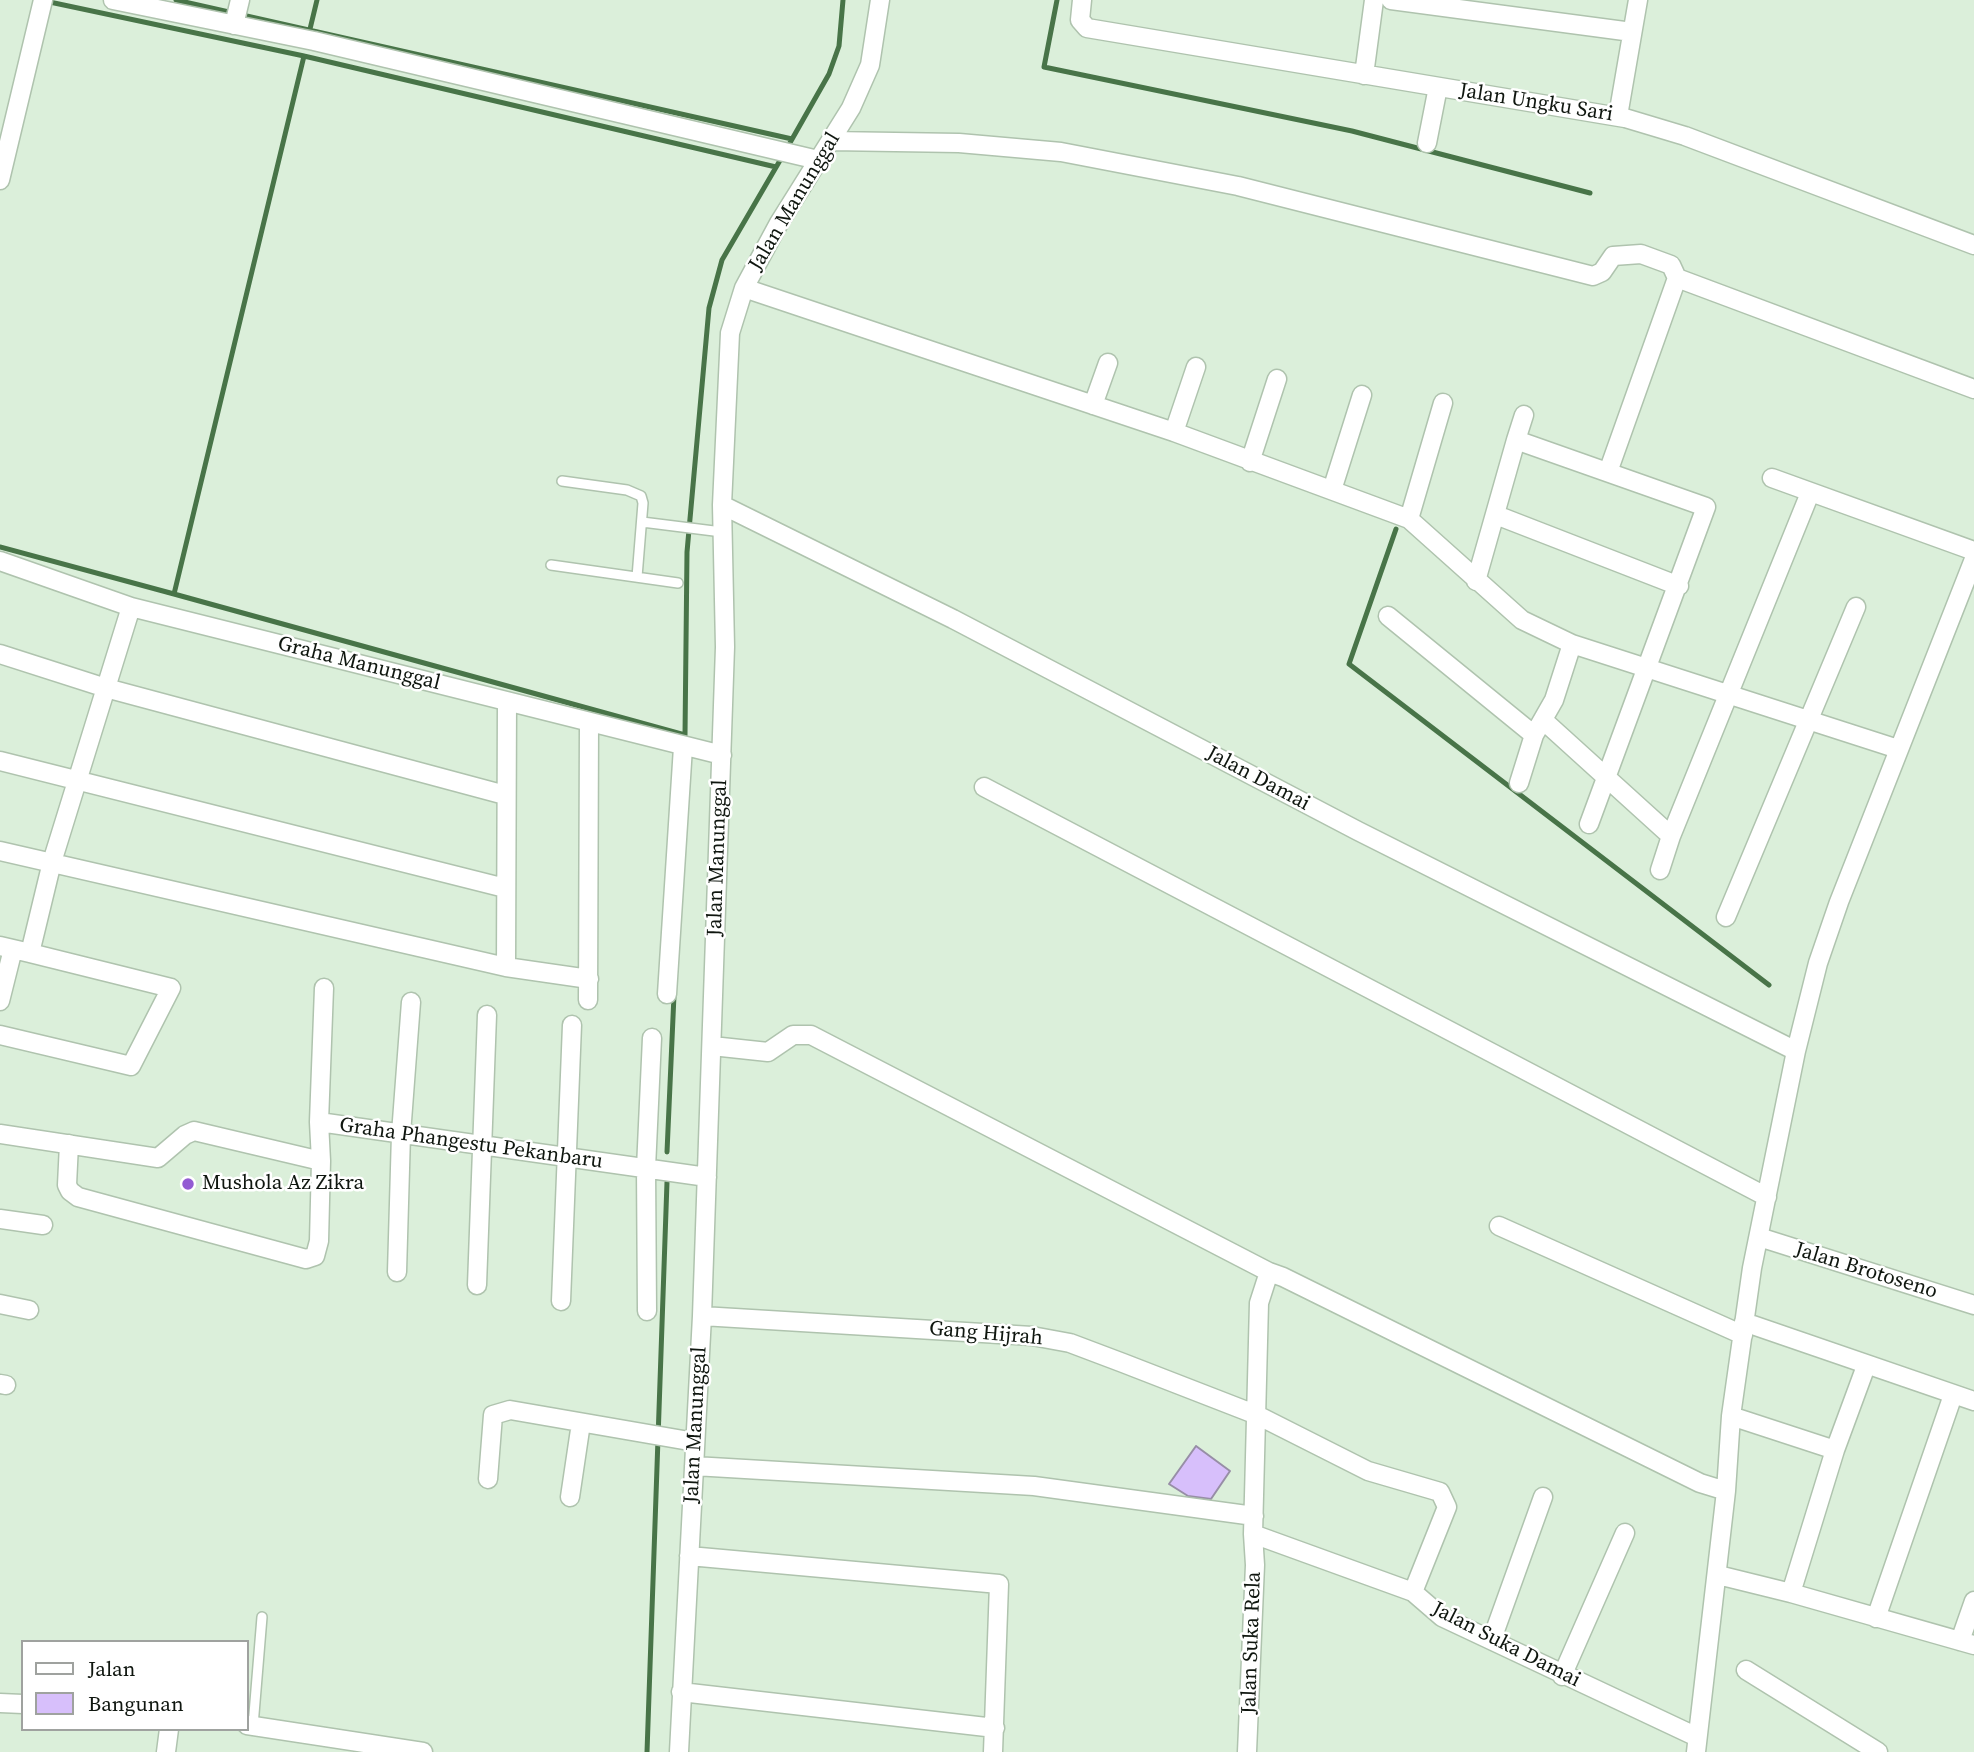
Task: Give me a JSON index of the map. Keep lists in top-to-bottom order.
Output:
{
  "streets": {
    "street": [
      "Jalan Ungku Sari",
      "Jalan Manunggal",
      "Graha Manunggal",
      "Jalan Damai",
      "Graha Phangestu Pekanbaru",
      "Jalan Brotoseno",
      "Gang Hijrah",
      "Jalan Suka Rela",
      "Jalan Suka Damai"
    ]
  },
  "crossings": [
    ["Jalan Manunggal", "Graha Manunggal"],
    ["Jalan Manunggal", "Jalan Damai"],
    ["Jalan Manunggal", "Graha Phangestu Pekanbaru"],
    ["Jalan Manunggal", "Gang Hijrah"],
    ["Gang Hijrah", "Jalan Suka Damai"],
    ["Jalan Suka Rela", "Jalan Suka Damai"]
  ],
  "places": ["Mushola Az Zikra"],
  "legend": ["Jalan", "Bangunan"]
}
